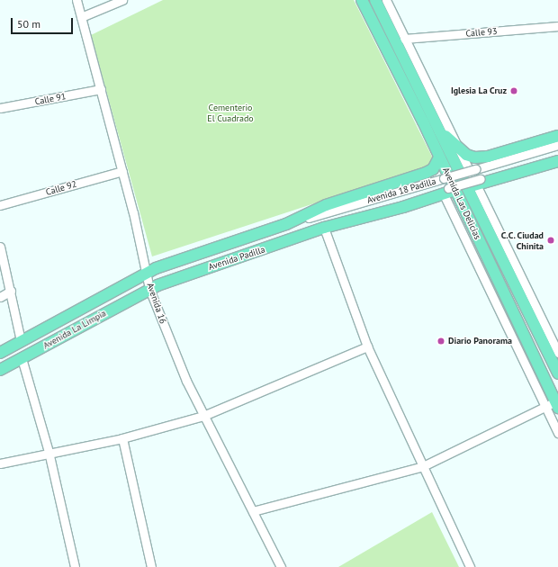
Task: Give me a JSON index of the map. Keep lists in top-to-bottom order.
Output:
{
  "streets": {
    "main road": ["Avenida Las Delicias", "Avenida Padilla", "Avenida La Limpia"],
    "street": [
      "Calle 93",
      "Calle 91",
      "Calle 92",
      "Avenida 18 Padilla",
      "Avenida 16"
    ]
  },
  "crossings": [
    ["Calle 91", "Avenida 16"],
    ["Calle 92", "Avenida 16"],
    ["Avenida 18 Padilla", "Avenida Padilla"],
    ["Avenida Las Delicias", "Avenida Padilla"],
    ["Avenida Padilla", "Avenida 16"],
    ["Avenida Padilla", "Avenida La Limpia"],
    ["Avenida 16", "Avenida La Limpia"]
  ],
  "parks": ["Cementerio El Cuadrado"],
  "places": ["Iglesia La Cruz", "C.C. Ciudad Chinita", "Diario Panorama"],
  "scale_bar": "50 m"
}
